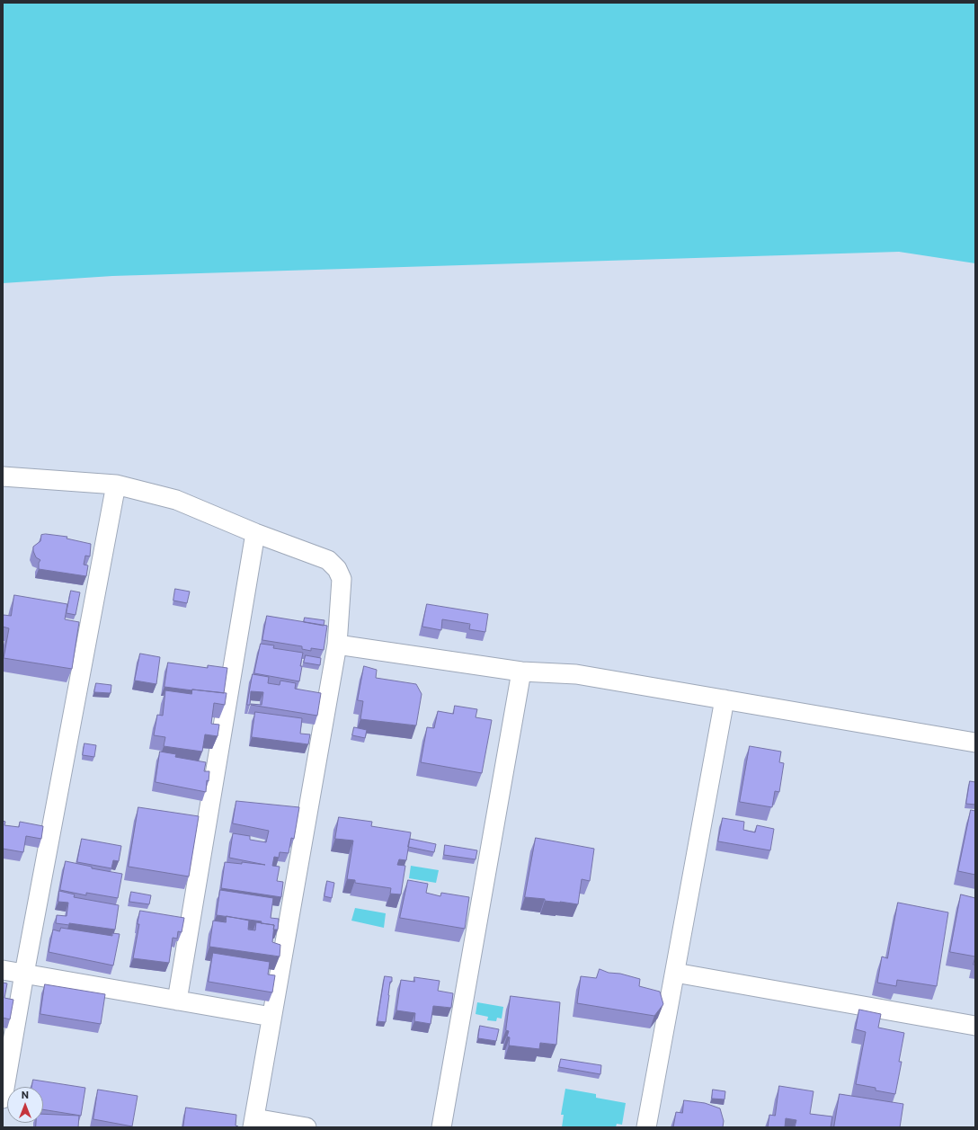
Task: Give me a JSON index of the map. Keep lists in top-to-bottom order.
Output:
{
  "north": "top"
}
